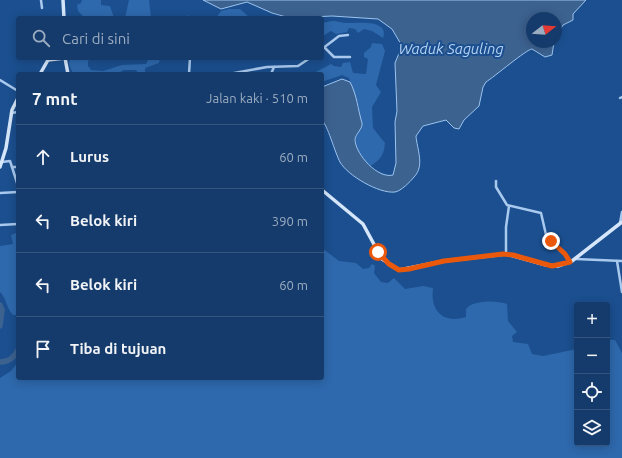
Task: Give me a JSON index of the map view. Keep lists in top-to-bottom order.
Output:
{
  "water": ["Waduk Saguling"],
  "north": "right",
  "page": {
    "search": "Cari di sini",
    "heading": ["7 mnt", "Jalan kaki · 510 m"],
    "list": [
      ["Lurus", "60 m"],
      ["Belok kiri", "390 m"],
      ["Belok kiri", "60 m"],
      "Tiba di tujuan"
    ],
    "map_buttons": ["+", "−"]
  }
}
